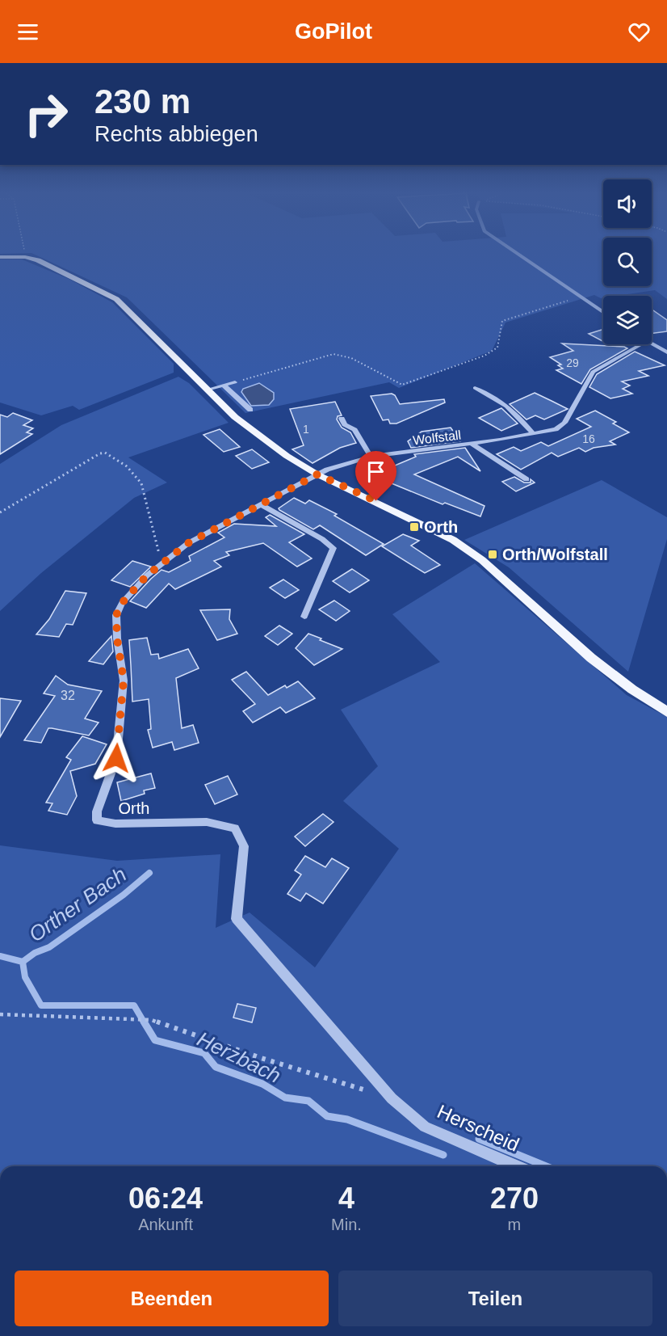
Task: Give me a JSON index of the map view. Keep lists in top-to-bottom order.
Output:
{
  "streets": {
    "street": ["Wolfstall", "Orth", "Herscheid"]
  },
  "crossings": [
    ["Wolfstall", "Orth"],
    ["Orth", "Herscheid"]
  ],
  "water": ["Orther Bach", "Herzbach"],
  "places": {
    "transit": ["Orth", "Orth/Wolfstall"]
  },
  "house_numbers": [
    "29",
    "1",
    "16",
    "32"
  ],
  "page": {
    "header": "GoPilot",
    "turn": ["230 m", "Rechts abbiegen"],
    "eta": [
      "06:24",
      "Ankunft",
      "4",
      "Min.",
      "270",
      "m"
    ],
    "buttons": ["Beenden", "Teilen"]
  }
}
